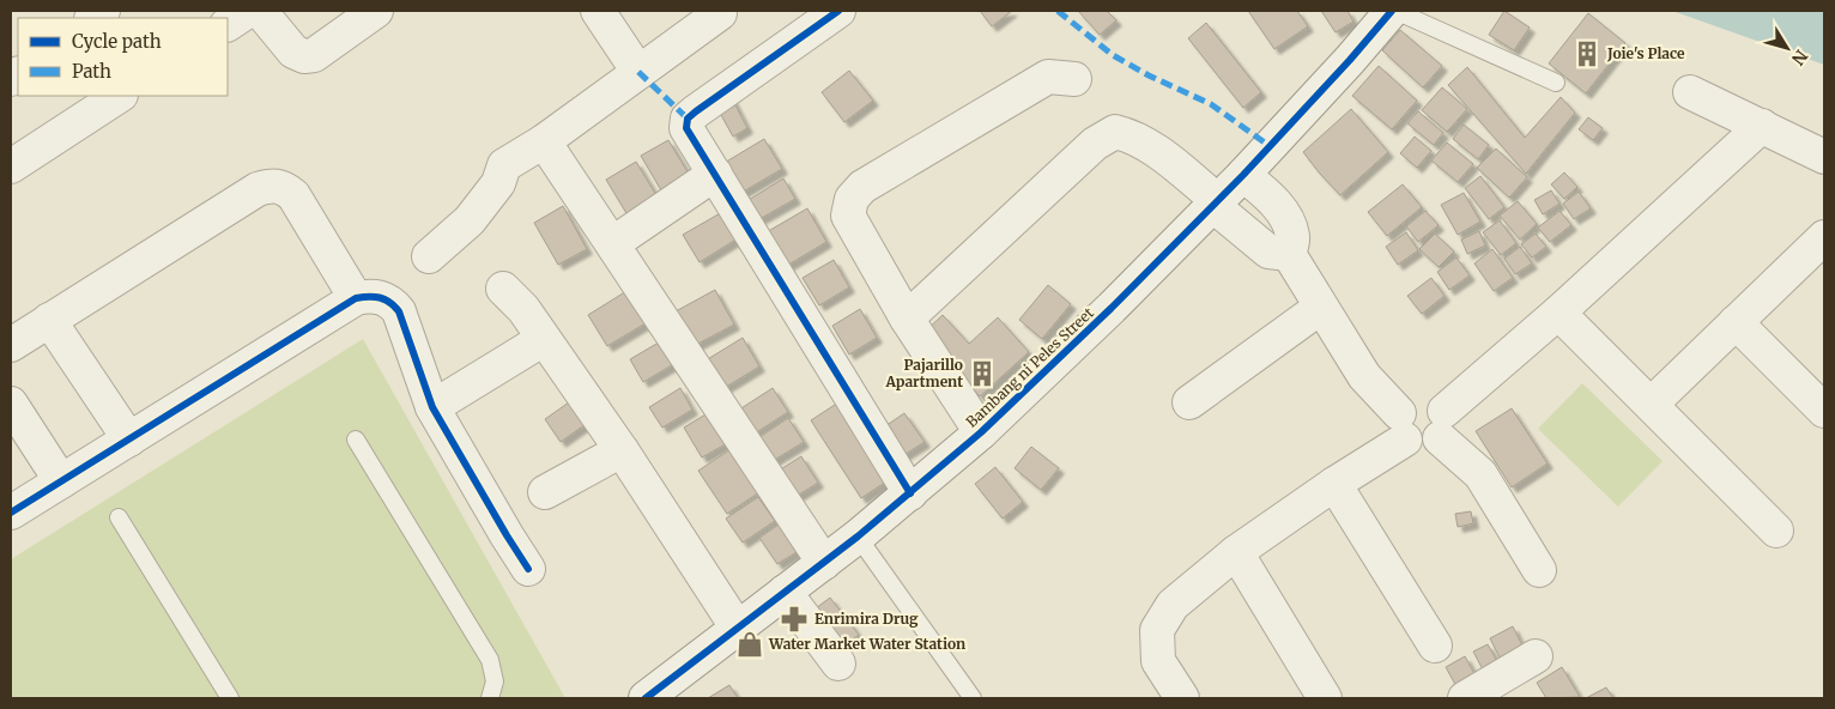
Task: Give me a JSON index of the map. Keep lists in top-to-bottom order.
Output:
{
  "streets": {
    "street": ["Bambang ni Peles Street"]
  },
  "places": {
    "building": ["Joie's Place", "Pajarillo Apartment"],
    "pharmacy": ["Enrimira Drug"],
    "shop": ["Water Market Water Station"]
  },
  "legend": ["Cycle path", "Path"],
  "north": "bottom right"
}
